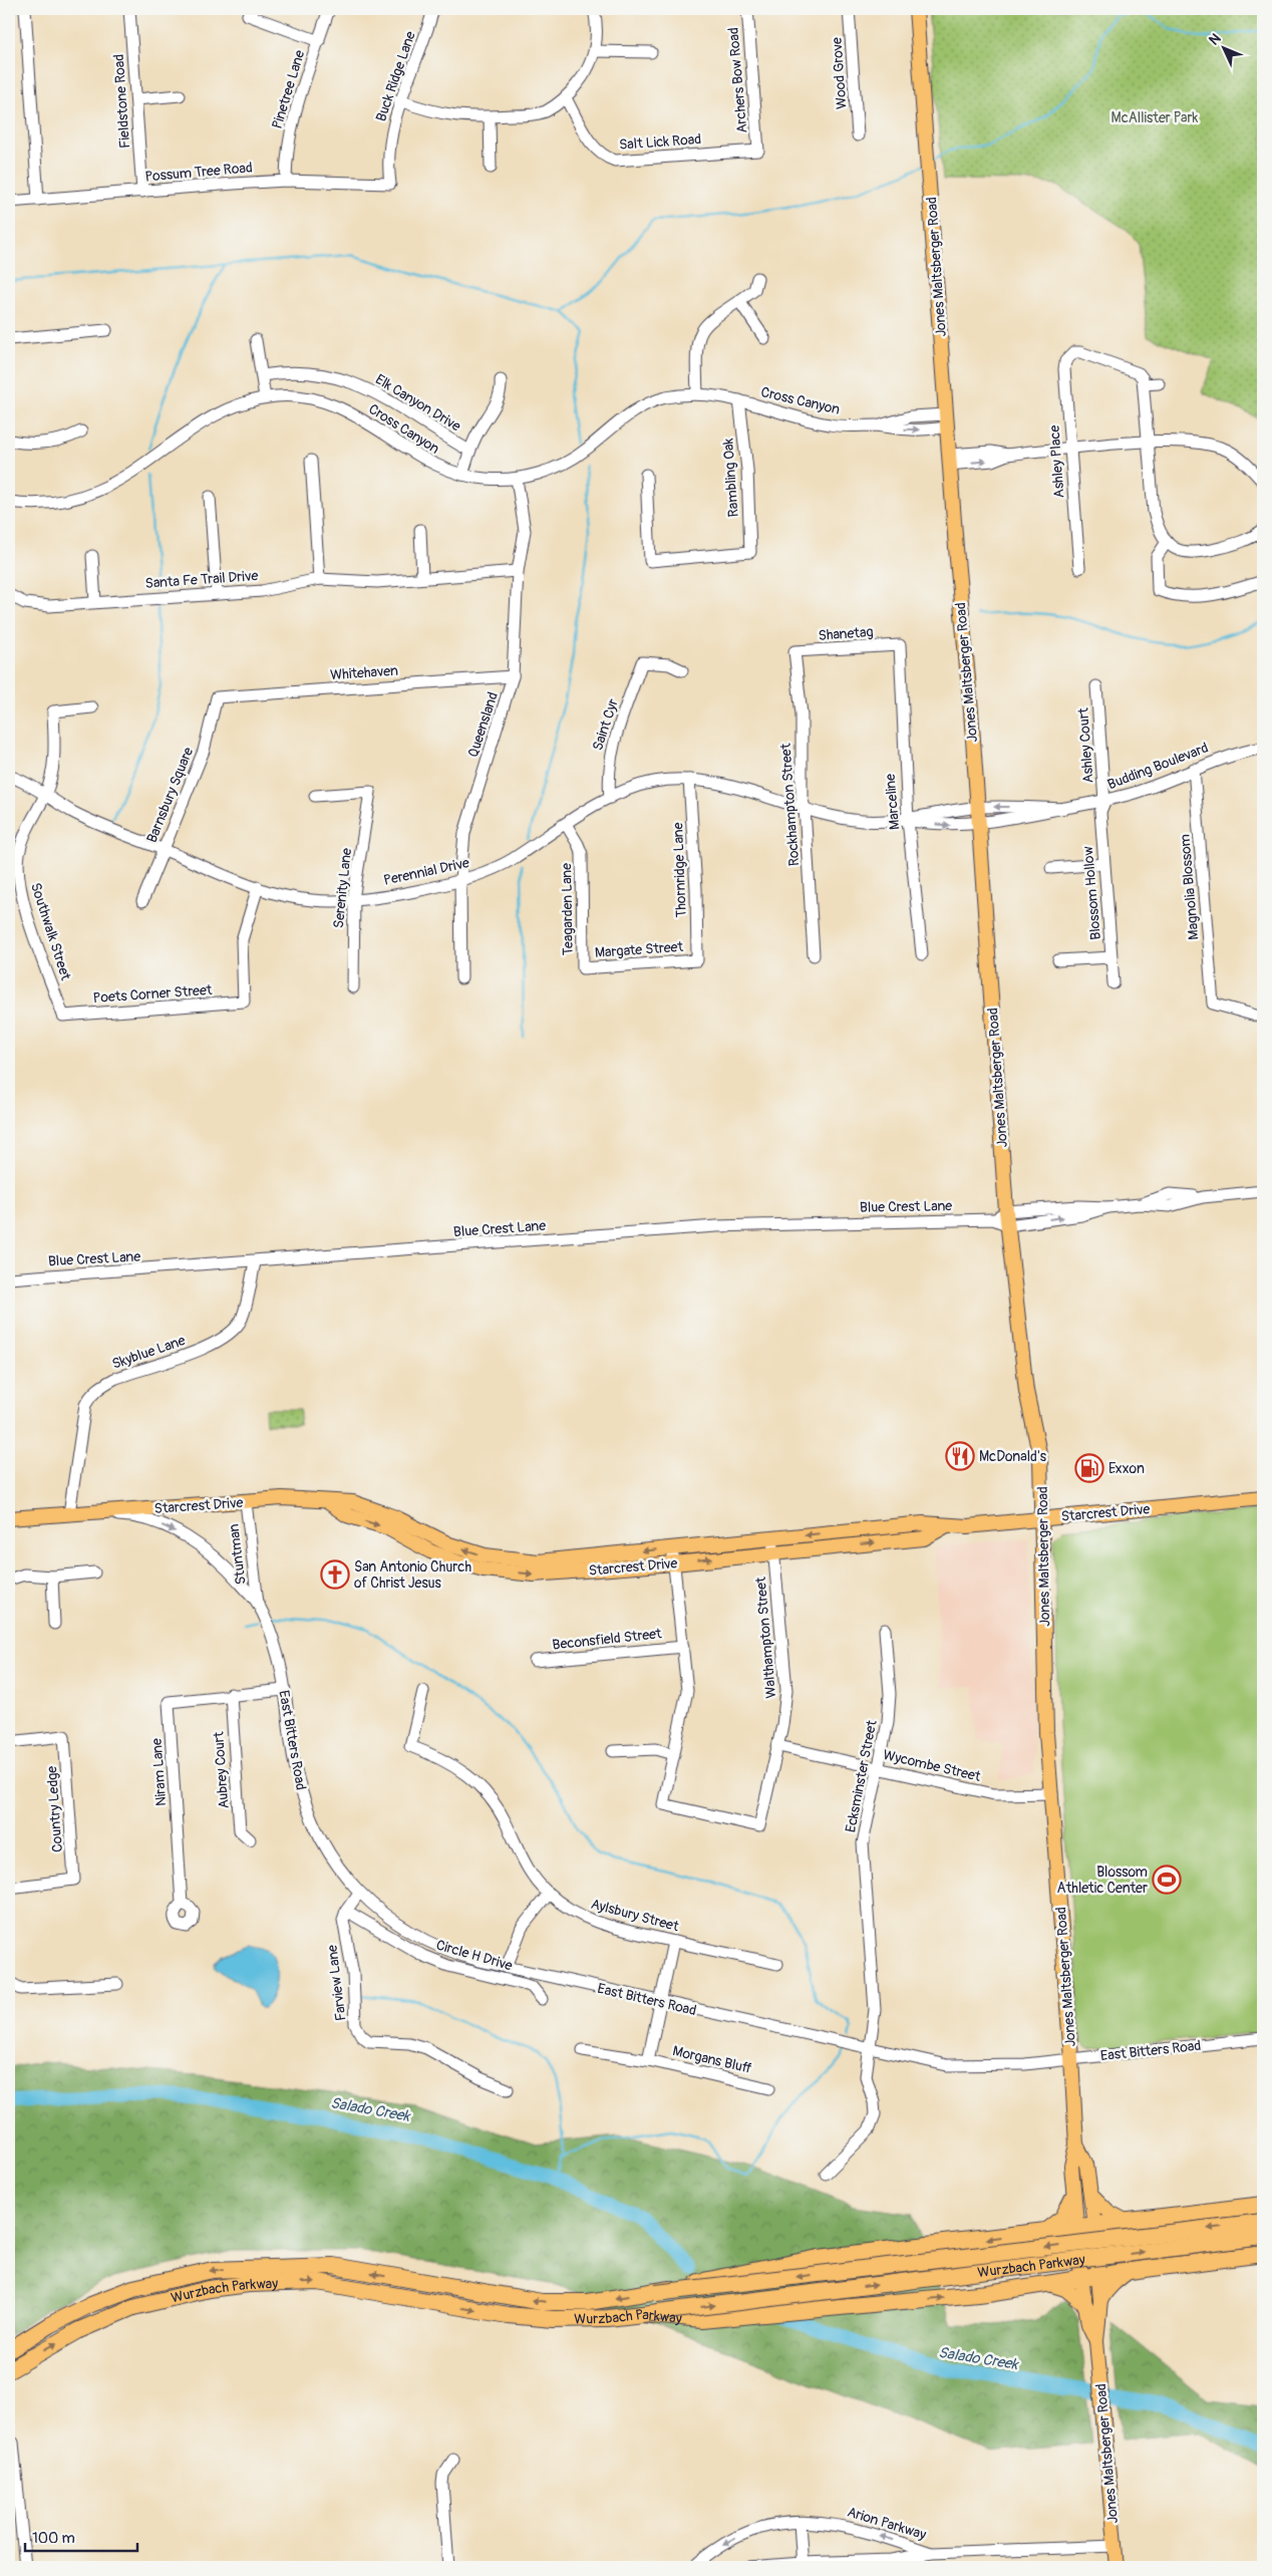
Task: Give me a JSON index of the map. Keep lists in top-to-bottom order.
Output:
{
  "streets": {
    "highway": ["Wurzbach Parkway"],
    "main road": ["Jones Maltsberger Road", "Starcrest Drive"],
    "street": [
      "Wood Grove",
      "Buck Ridge Lane",
      "Archers Bow Road",
      "Pinetree Lane",
      "Fieldstone Road",
      "Salt Lick Road",
      "Possum Tree Road",
      "Cross Canyon",
      "Elk Canyon Drive",
      "Ashley Place",
      "Rambling Oak",
      "Santa Fe Trail Drive",
      "Shanetag",
      "Whitehaven",
      "Queensland",
      "Saint Cyr",
      "Ashley Court",
      "Budding Boulevard",
      "Barnsbury Square",
      "Marceline",
      "Rockhampton Street",
      "Thornridge Lane",
      "Perennial Drive",
      "Magnolia Blossom",
      "Serenity Lane",
      "Blossom Hollow",
      "Teagarden Lane",
      "Southwalk Street",
      "Margate Street",
      "Poets Corner Street",
      "Blue Crest Lane",
      "Skyblue Lane",
      "Stuntman",
      "Walthampton Street",
      "Beconsfield Street",
      "East Bitters Road",
      "Wycombe Street",
      "Aubrey Court",
      "Niram Lane",
      "Ecksminster Street",
      "Country Ledge",
      "Aylsbury Street",
      "Circle H Drive",
      "Farview Lane",
      "Morgans Bluff",
      "Arion Parkway"
    ]
  },
  "crossings": [
    ["Buck Ridge Lane", "Possum Tree Road"],
    ["Archers Bow Road", "Salt Lick Road"],
    ["Pinetree Lane", "Possum Tree Road"],
    ["Fieldstone Road", "Possum Tree Road"],
    ["Jones Maltsberger Road", "Cross Canyon"],
    ["Jones Maltsberger Road", "Budding Boulevard"],
    ["Jones Maltsberger Road", "Perennial Drive"],
    ["Jones Maltsberger Road", "Blue Crest Lane"],
    ["Jones Maltsberger Road", "Starcrest Drive"],
    ["Jones Maltsberger Road", "East Bitters Road"],
    ["Jones Maltsberger Road", "Wycombe Street"],
    ["Jones Maltsberger Road", "Arion Parkway"],
    ["Cross Canyon", "Rambling Oak"],
    ["Cross Canyon", "Queensland"],
    ["Santa Fe Trail Drive", "Queensland"],
    ["Shanetag", "Marceline"],
    ["Shanetag", "Rockhampton Street"],
    ["Whitehaven", "Queensland"],
    ["Whitehaven", "Barnsbury Square"],
    ["Queensland", "Perennial Drive"],
    ["Saint Cyr", "Perennial Drive"],
    ["Ashley Court", "Budding Boulevard"],
    ["Ashley Court", "Blossom Hollow"],
    ["Budding Boulevard", "Perennial Drive"],
    ["Budding Boulevard", "Magnolia Blossom"],
    ["Budding Boulevard", "Blossom Hollow"],
    ["Barnsbury Square", "Perennial Drive"],
    ["Marceline", "Perennial Drive"],
    ["Rockhampton Street", "Perennial Drive"],
    ["Thornridge Lane", "Perennial Drive"],
    ["Thornridge Lane", "Margate Street"],
    ["Perennial Drive", "Serenity Lane"],
    ["Perennial Drive", "Teagarden Lane"],
    ["Perennial Drive", "Southwalk Street"],
    ["Perennial Drive", "Poets Corner Street"],
    ["Teagarden Lane", "Margate Street"],
    ["Southwalk Street", "Poets Corner Street"],
    ["Blue Crest Lane", "Skyblue Lane"],
    ["Skyblue Lane", "Starcrest Drive"],
    ["Starcrest Drive", "Stuntman"],
    ["Starcrest Drive", "Walthampton Street"],
    ["Stuntman", "East Bitters Road"],
    ["Walthampton Street", "Wycombe Street"],
    ["East Bitters Road", "Ecksminster Street"],
    ["Wycombe Street", "Ecksminster Street"],
    ["Aubrey Court", "Niram Lane"],
    ["Circle H Drive", "Farview Lane"]
  ],
  "water": ["Salado Creek"],
  "parks": ["McAllister Park"],
  "places": {
    "restaurant": ["McDonald's"],
    "fuel station": ["Exxon"],
    "church": ["San Antonio Church of Christ Jesus"],
    "sports": ["Blossom Athletic Center"]
  },
  "scale_bar": "100 m",
  "north": "top left"
}
